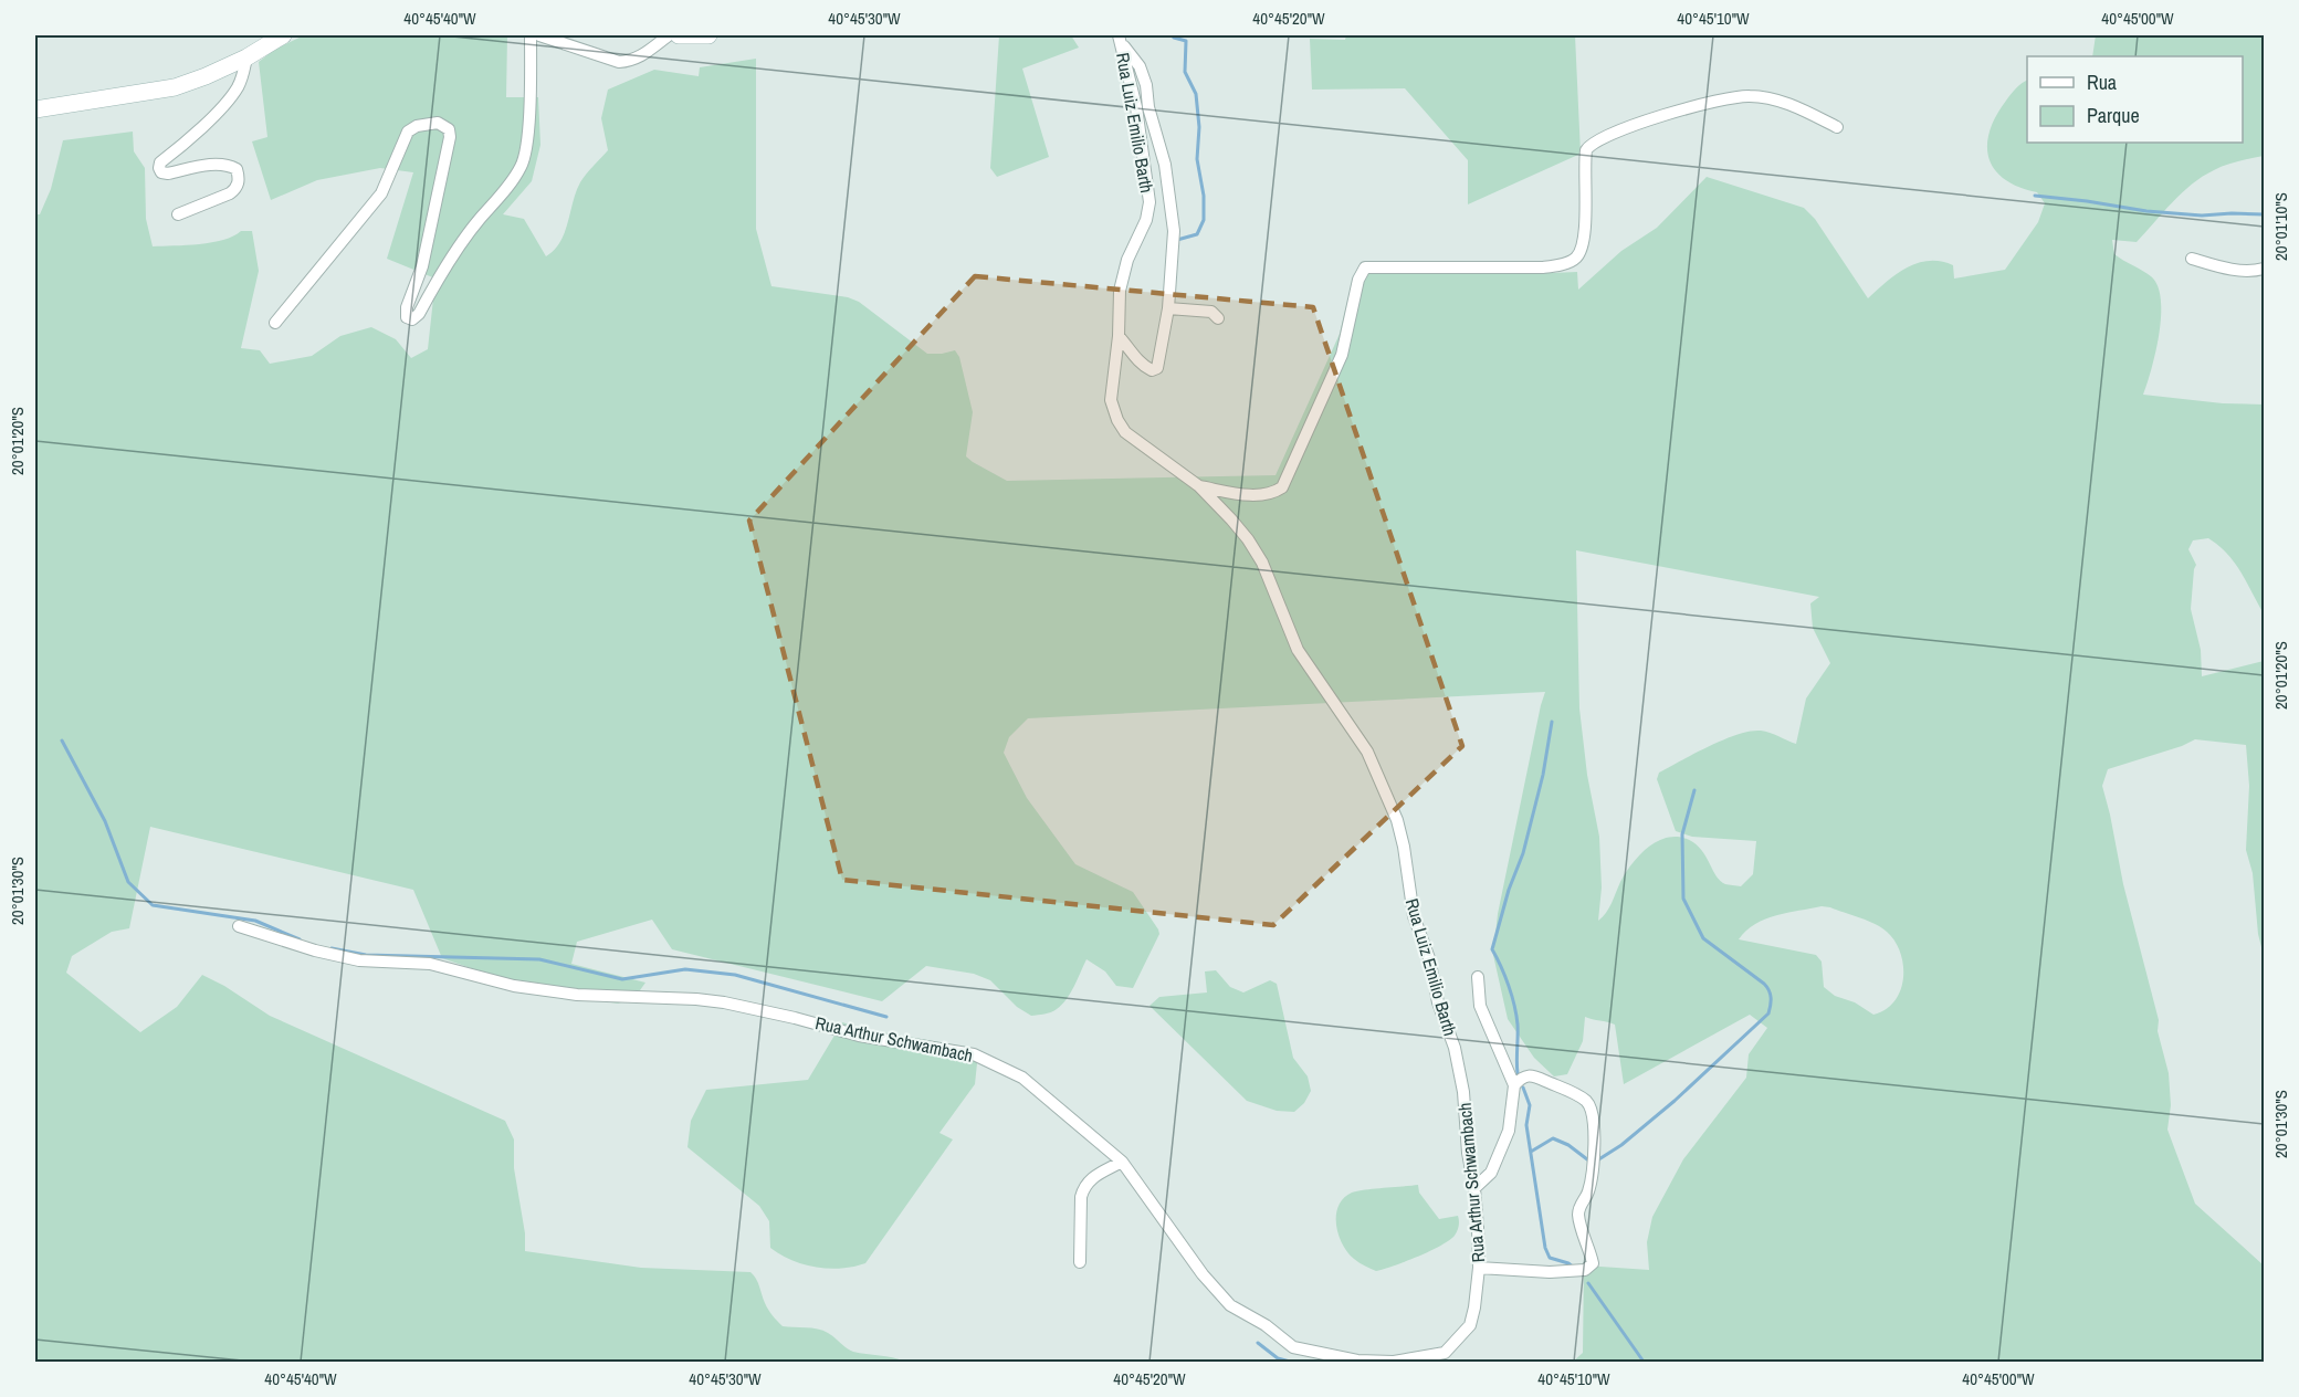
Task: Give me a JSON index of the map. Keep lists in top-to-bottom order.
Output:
{
  "streets": {
    "street": ["Rua Luiz Emilio Barth", "Rua Arthur Schwambach"]
  },
  "crossings": [
    ["Rua Luiz Emilio Barth", "Rua Arthur Schwambach"]
  ],
  "legend": ["Rua", "Parque"],
  "coordinates": [
    "40°45'40\"W",
    "40°45'30\"W",
    "40°45'20\"W",
    "40°45'10\"W",
    "40°45'00\"W",
    "20°01'10\"S",
    "20°01'20\"S",
    "20°01'30\"S"
  ]
}
